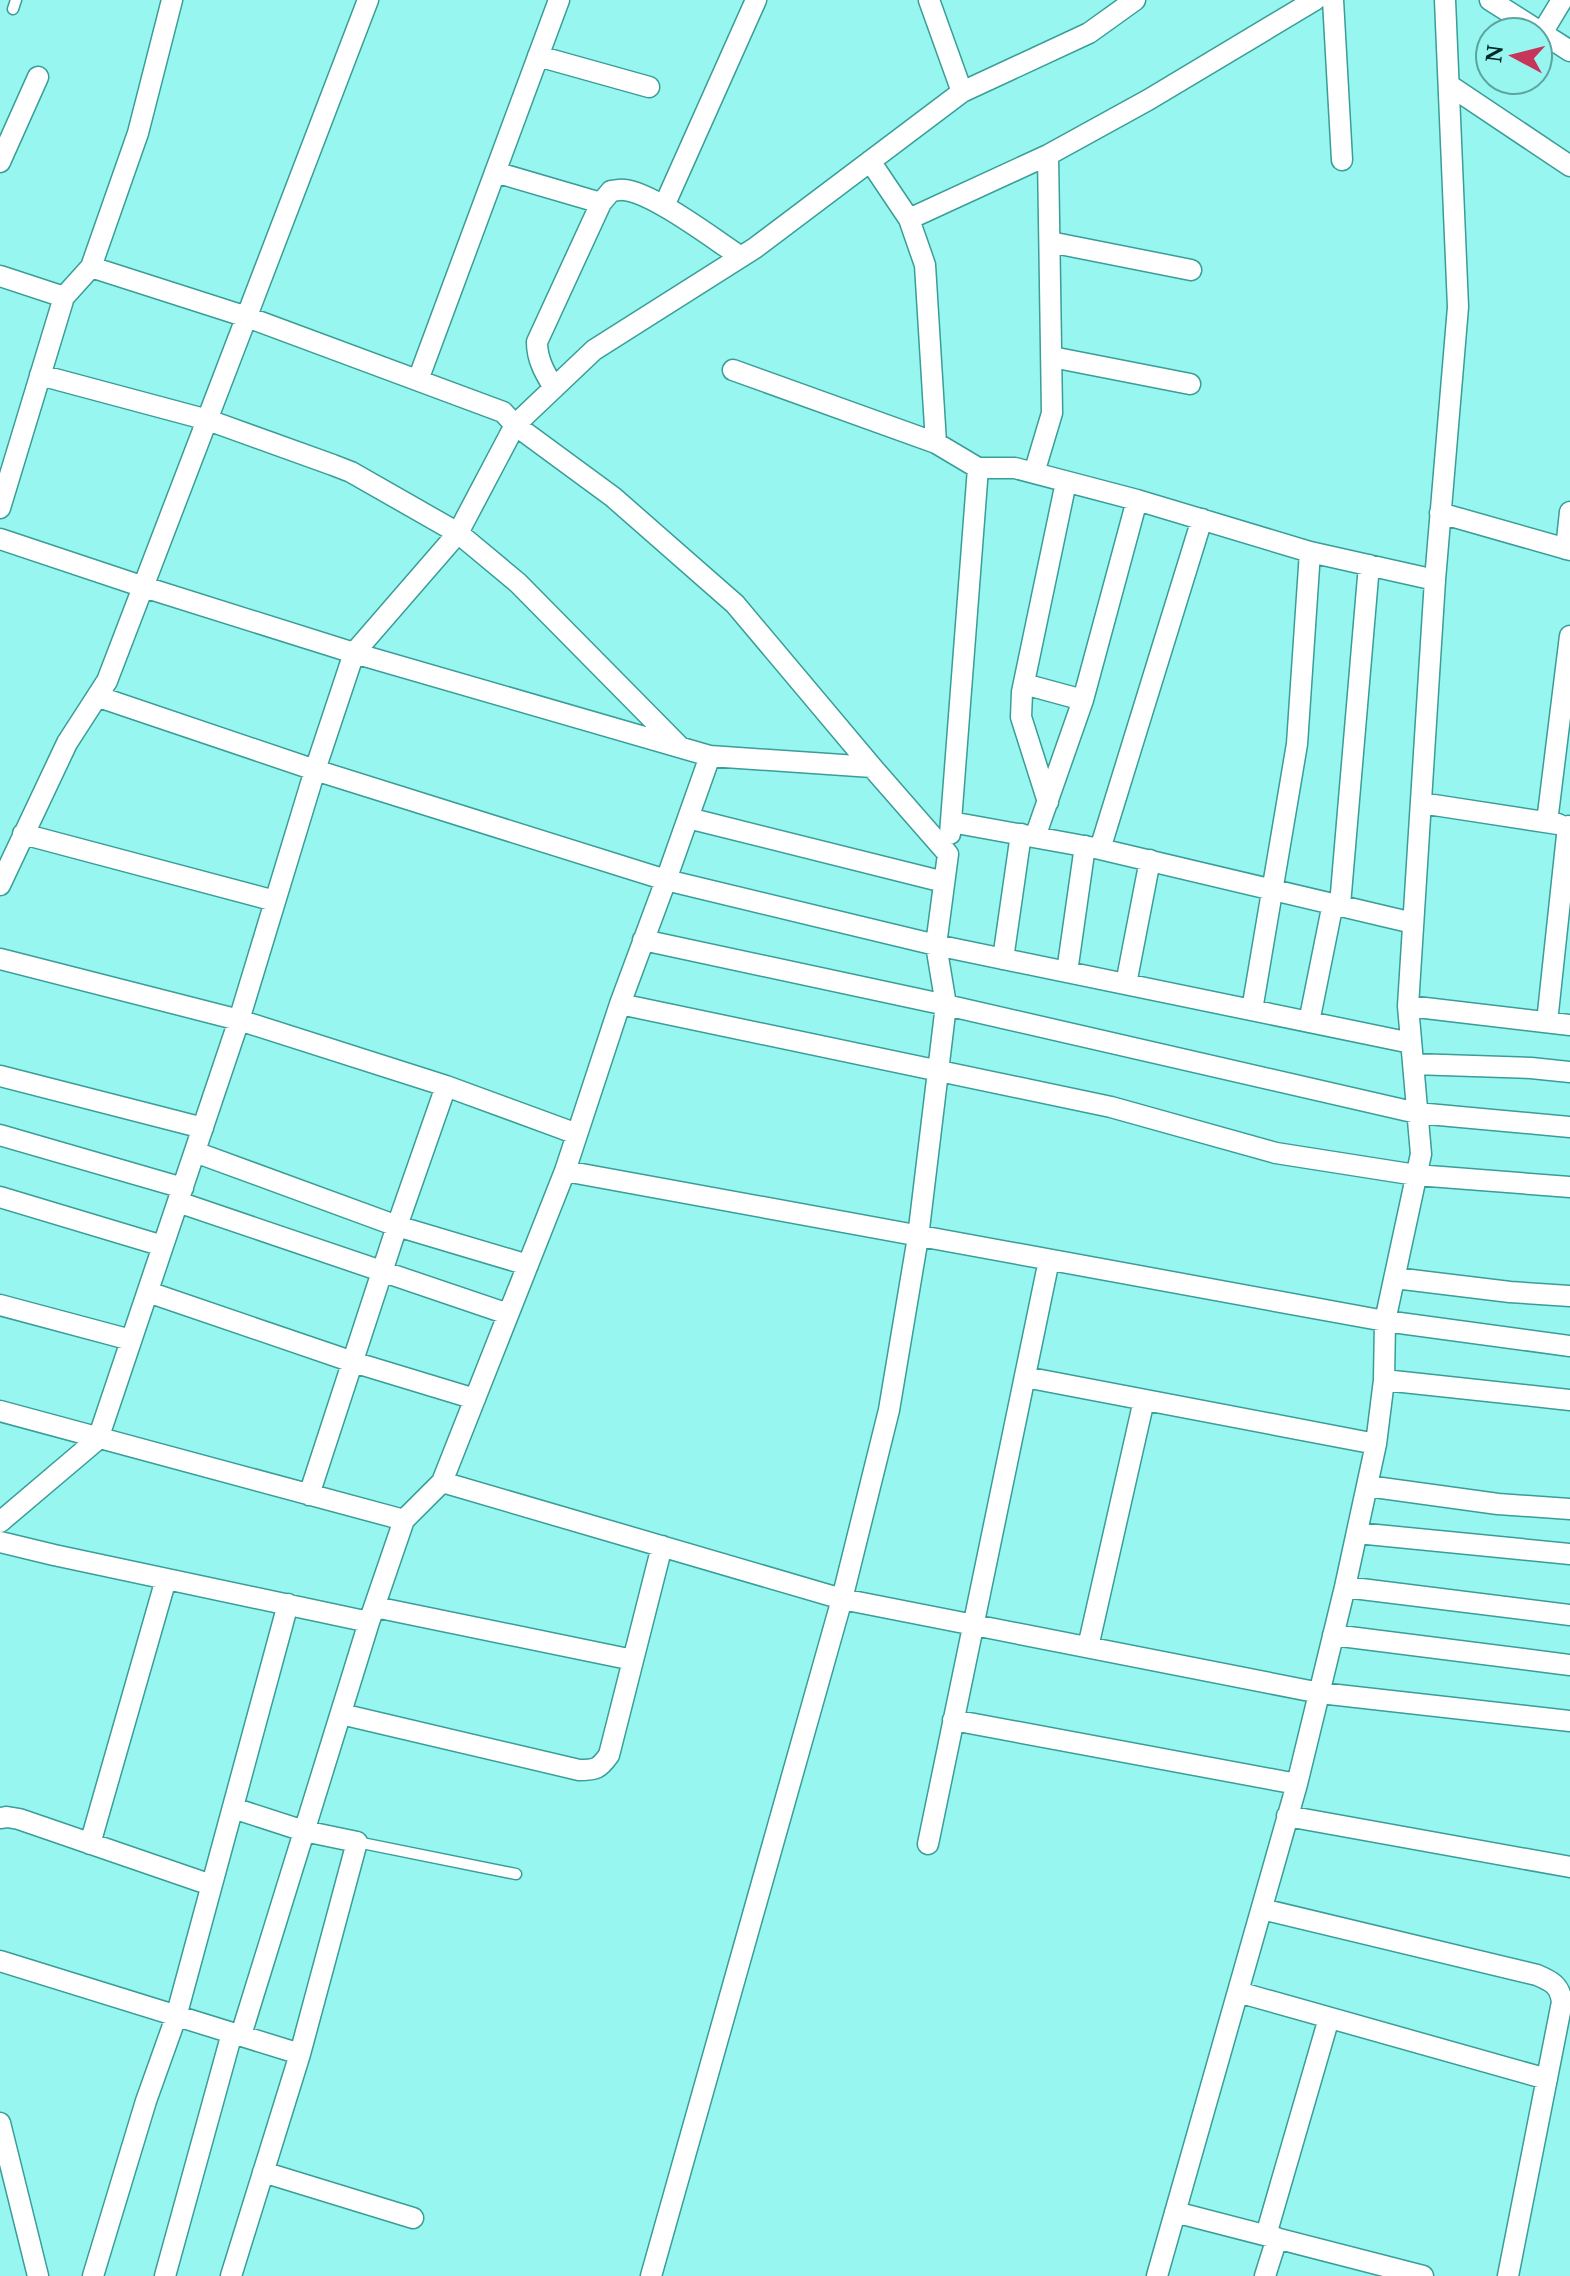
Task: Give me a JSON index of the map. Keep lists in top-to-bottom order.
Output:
{
  "north": "left"
}
